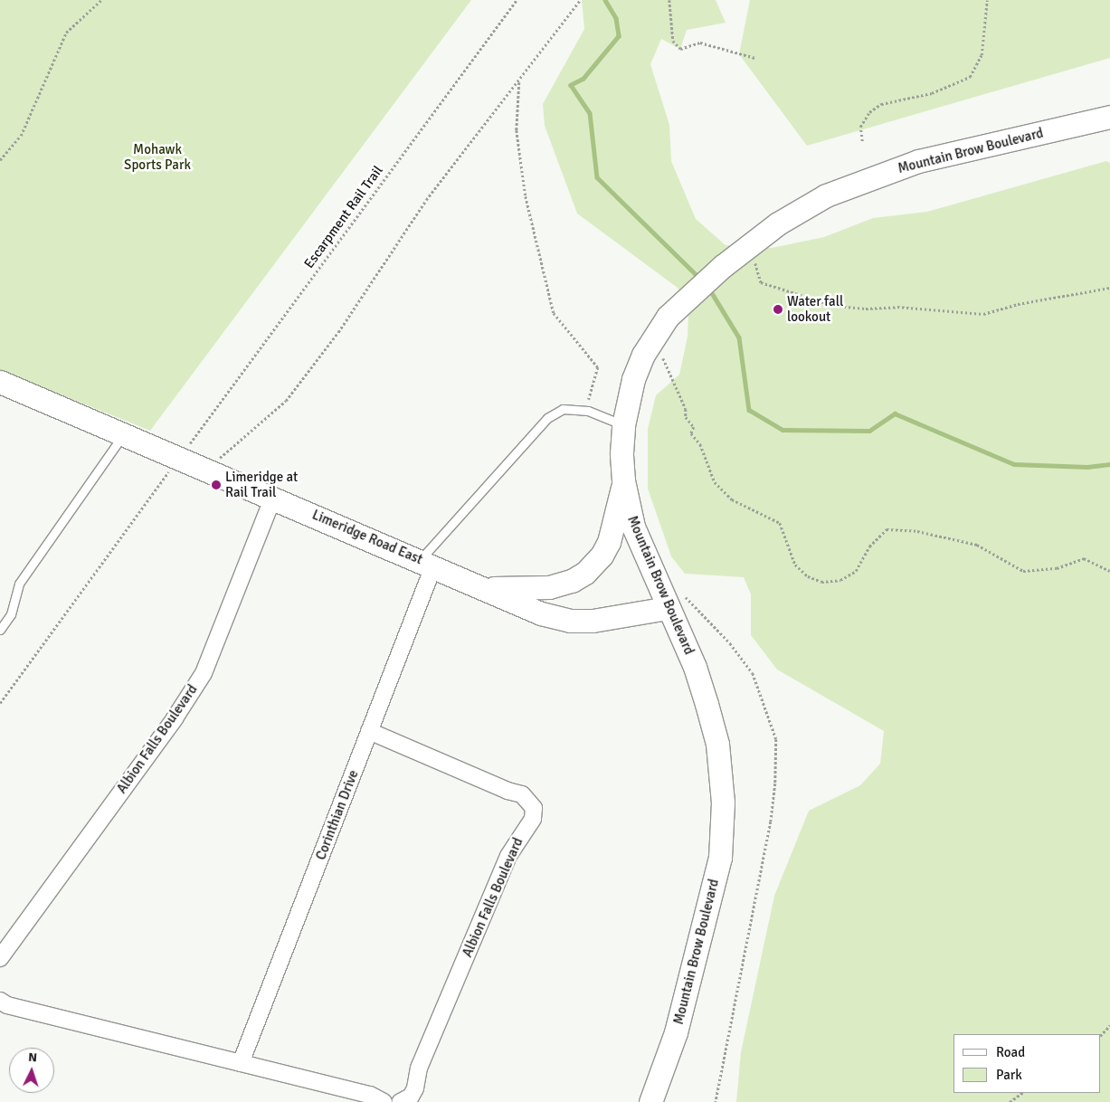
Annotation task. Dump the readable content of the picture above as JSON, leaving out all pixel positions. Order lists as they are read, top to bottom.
{
  "streets": {
    "main road": ["Mountain Brow Boulevard", "Limeridge Road East"],
    "street": ["Albion Falls Boulevard", "Corinthian Drive"],
    "path": ["Escarpment Rail Trail"]
  },
  "crossings": [
    ["Mountain Brow Boulevard", "Limeridge Road East"],
    ["Limeridge Road East", "Albion Falls Boulevard"],
    ["Limeridge Road East", "Corinthian Drive"],
    ["Albion Falls Boulevard", "Corinthian Drive"]
  ],
  "parks": ["Mohawk Sports Park"],
  "places": ["Water fall lookout", "Limeridge at Rail Trail"],
  "legend": ["Road", "Park"],
  "north": "top"
}
